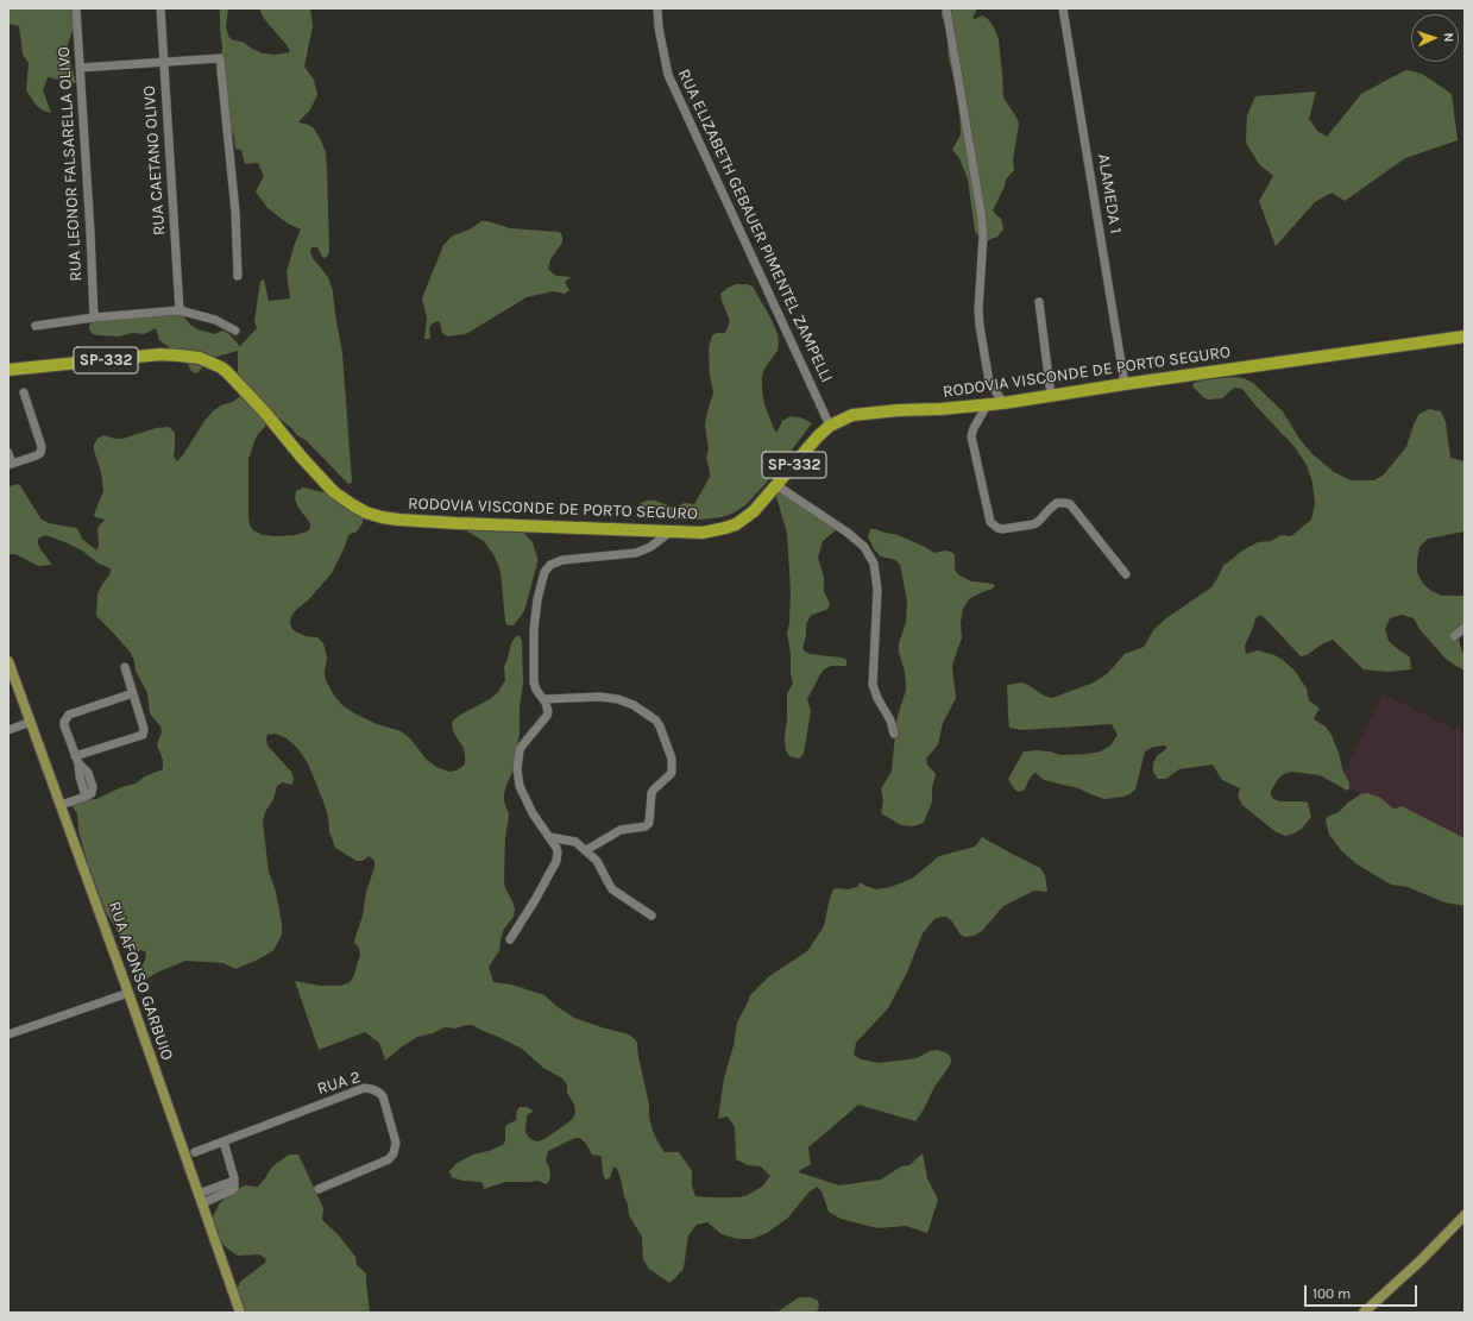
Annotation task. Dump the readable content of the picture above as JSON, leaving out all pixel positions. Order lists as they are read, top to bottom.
{
  "streets": {
    "main road": ["SP-332", "RODOVIA VISCONDE DE PORTO SEGURO"],
    "street": [
      "RUA CAETANO OLIVO",
      "RUA LEONOR FALSARELLA OLIVO",
      "ALAMEDA 1",
      "RUA ELIZABETH GEBAUER PIMENTEL ZAMPELLI",
      "RUA AFONSO GARBUIO",
      "RUA 2"
    ]
  },
  "crossings": [
    ["ALAMEDA 1", "RODOVIA VISCONDE DE PORTO SEGURO"],
    ["RUA ELIZABETH GEBAUER PIMENTEL ZAMPELLI", "RODOVIA VISCONDE DE PORTO SEGURO"]
  ],
  "scale_bar": "100 m",
  "north": "right"
}
